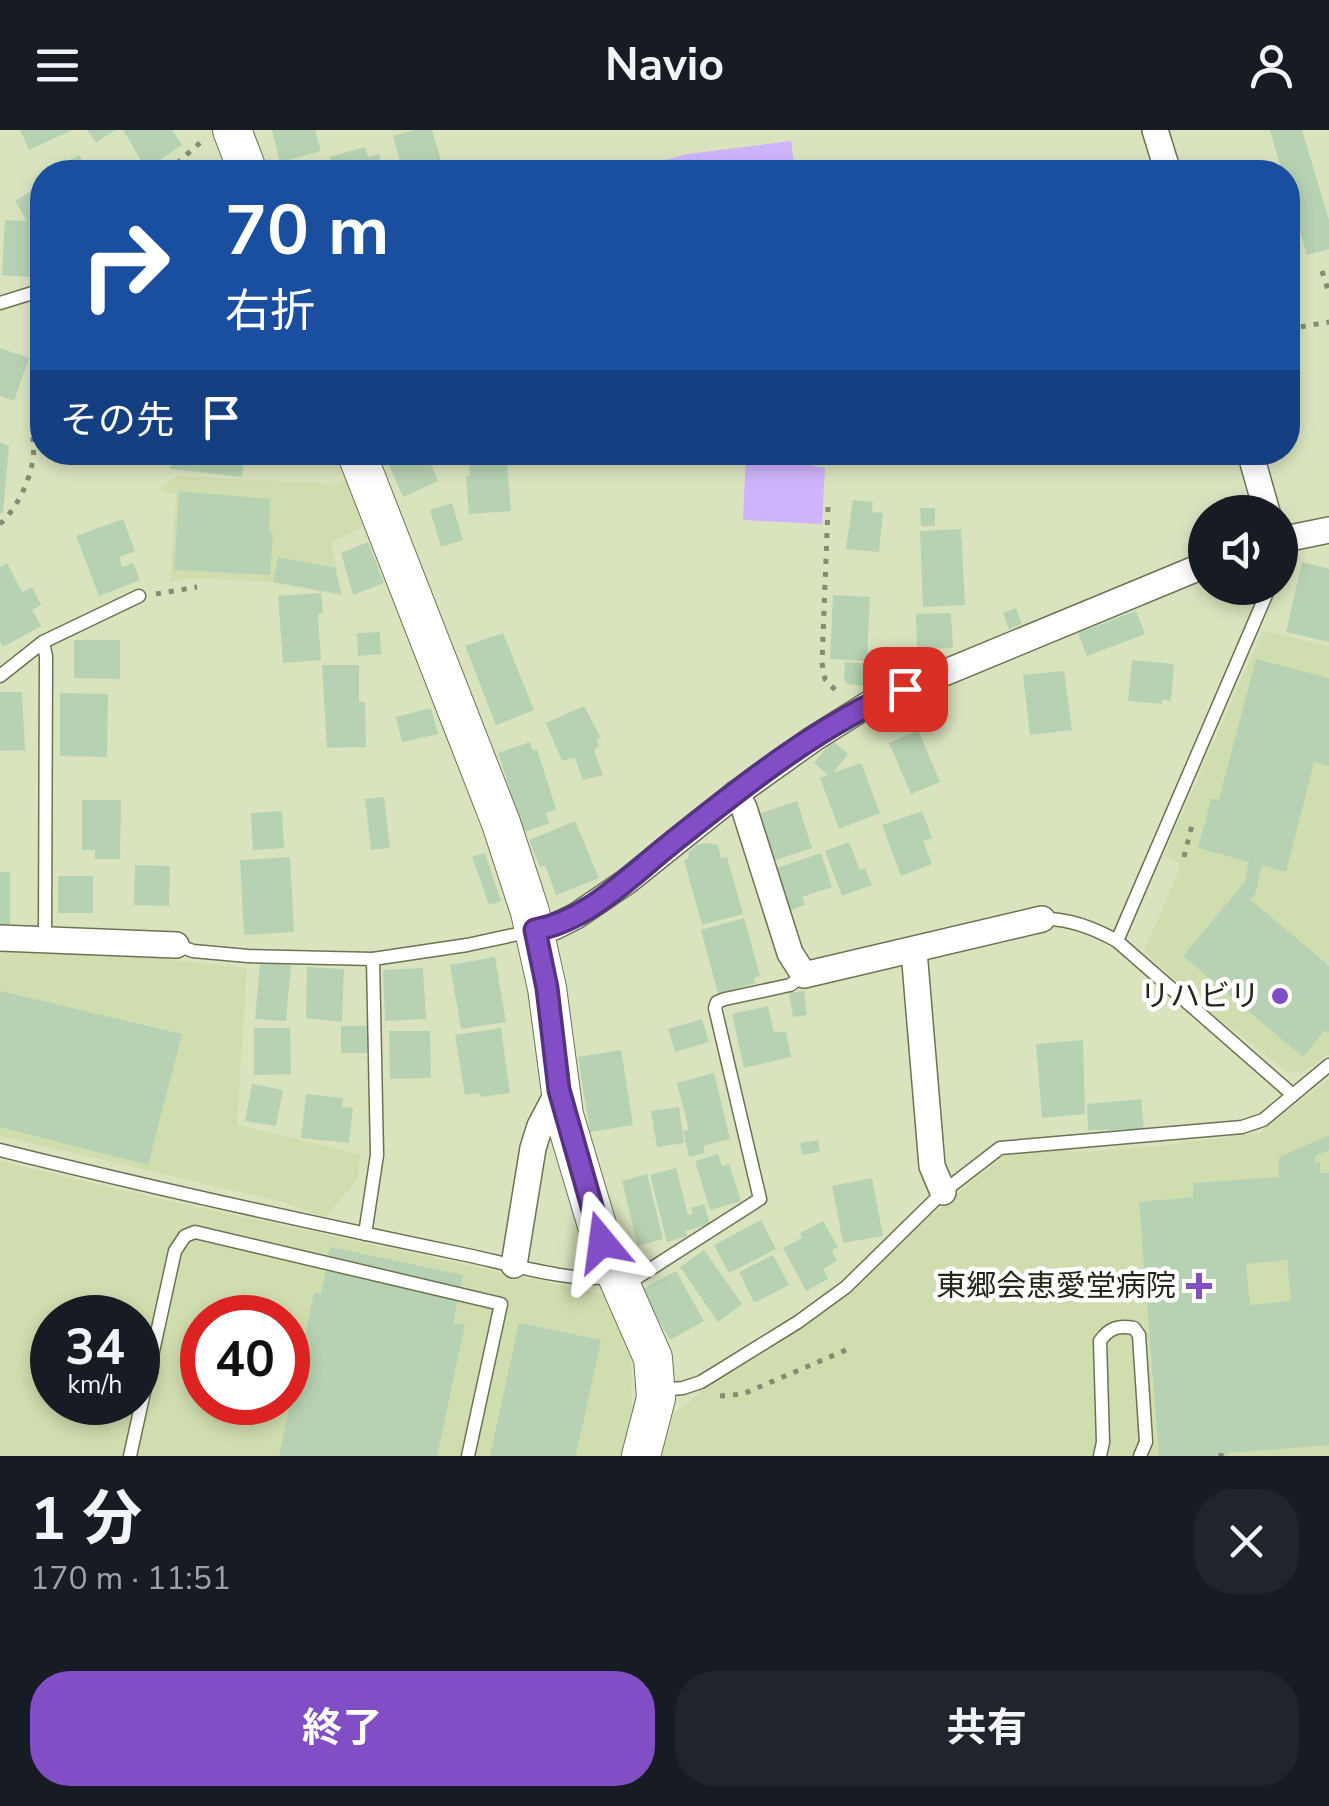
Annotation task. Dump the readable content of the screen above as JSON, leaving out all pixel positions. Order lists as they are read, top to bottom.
{
  "places": {
    "other": ["リハビリ"],
    "health": ["東郷会恵愛堂病院"]
  },
  "page": {
    "header": "Navio",
    "turn": ["70 m", "右折"],
    "then": "その先",
    "speed": "34 km/h",
    "limit": "40",
    "heading": ["1 分", "170 m · 11:51"],
    "buttons": ["終了", "共有"]
  }
}
